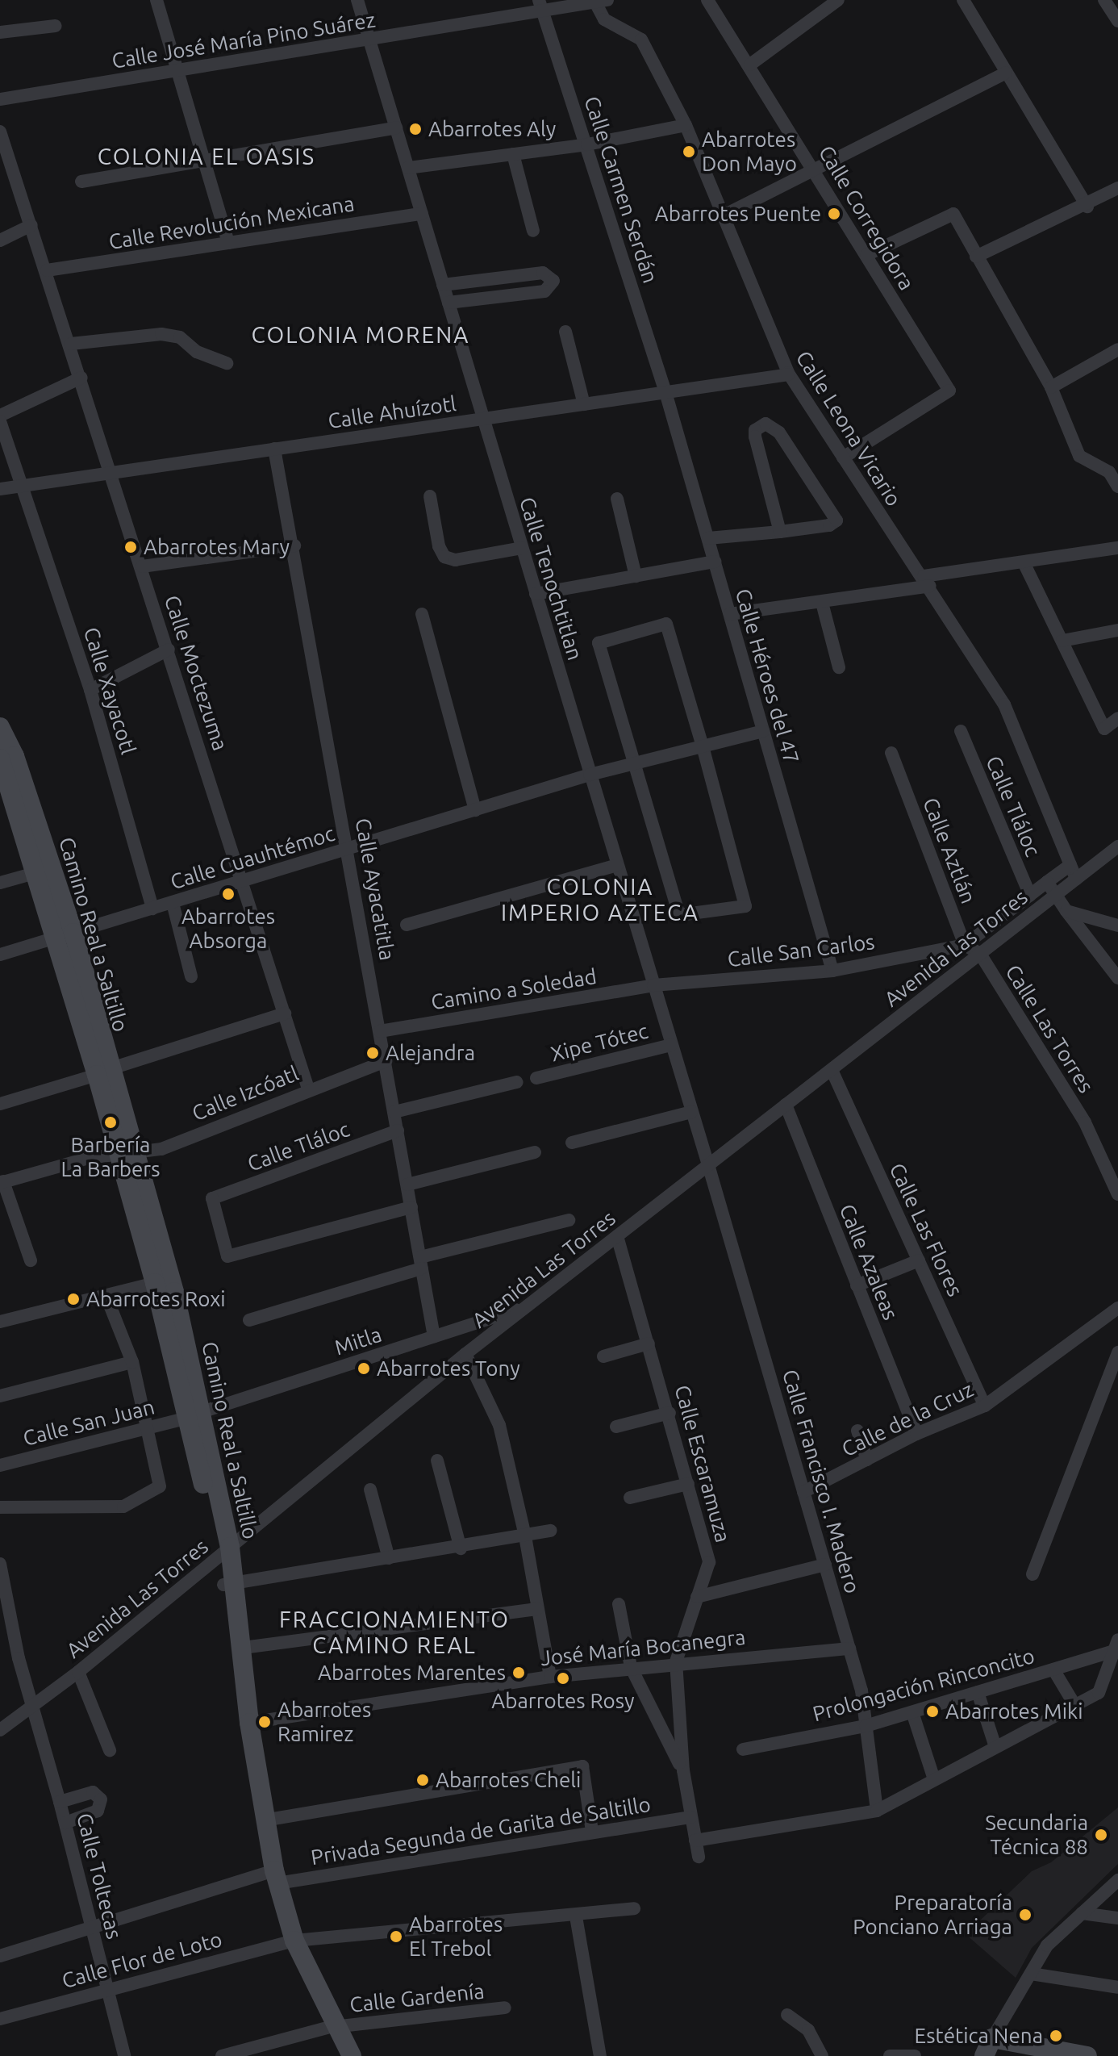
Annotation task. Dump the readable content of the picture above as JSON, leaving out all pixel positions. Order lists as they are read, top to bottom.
{
  "streets": {
    "street": [
      "Calle José María Pino Suárez",
      "Calle Carmen Serdán",
      "Calle Corregidora",
      "Calle Revolución Mexicana",
      "Calle Ahuízotl",
      "Calle Leona Vicario",
      "Calle Tenochtitlan",
      "Calle Moctezuma",
      "Calle Héroes del 47",
      "Calle Xayacotl",
      "Calle Tláloc",
      "Calle Aztlán",
      "Calle Cuauhtémoc",
      "Calle Ayacatitla",
      "Camino Real a Saltillo",
      "Avenida Las Torres",
      "Calle San Carlos",
      "Camino a Soledad",
      "Calle Las Torres",
      "Xipe Tótec",
      "Calle Izcóatl",
      "Calle Las Flores",
      "Calle Azaleas",
      "Mitla",
      "Calle de la Cruz",
      "Calle San Juan",
      "Calle Escaramuza",
      "Calle Francisco I. Madero",
      "José María Bocanegra",
      "Prolongación Rinconcito",
      "Privada Segunda de Garita de Saltillo",
      "Calle Toltecas",
      "Calle Flor de Loto",
      "Calle Gardenía"
    ]
  },
  "crossings": [
    ["Calle José María Pino Suárez", "Calle Carmen Serdán"],
    ["Calle José María Pino Suárez", "Calle Leona Vicario"],
    ["Calle José María Pino Suárez", "Calle Tenochtitlan"],
    ["Calle Carmen Serdán", "Calle Ahuízotl"],
    ["Calle Carmen Serdán", "Calle Héroes del 47"],
    ["Calle Corregidora", "Calle Leona Vicario"],
    ["Calle Revolución Mexicana", "Calle Tenochtitlan"],
    ["Calle Revolución Mexicana", "Calle Moctezuma"],
    ["Calle Ahuízotl", "Calle Leona Vicario"],
    ["Calle Ahuízotl", "Calle Tenochtitlan"],
    ["Calle Ahuízotl", "Calle Moctezuma"],
    ["Calle Ahuízotl", "Calle Héroes del 47"],
    ["Calle Ahuízotl", "Calle Xayacotl"],
    ["Calle Ahuízotl", "Calle Ayacatitla"],
    ["Calle Leona Vicario", "Avenida Las Torres"],
    ["Calle Leona Vicario", "Calle San Carlos"],
    ["Calle Tenochtitlan", "Calle Cuauhtémoc"],
    ["Calle Tenochtitlan", "Avenida Las Torres"],
    ["Calle Tenochtitlan", "Calle San Carlos"],
    ["Calle Tenochtitlan", "Camino a Soledad"],
    ["Calle Tenochtitlan", "Xipe Tótec"],
    ["Calle Tenochtitlan", "Calle Francisco I. Madero"],
    ["Calle Moctezuma", "Calle Cuauhtémoc"],
    ["Calle Moctezuma", "Calle Izcóatl"],
    ["Calle Héroes del 47", "Calle Cuauhtémoc"],
    ["Calle Héroes del 47", "Calle San Carlos"],
    ["Calle Xayacotl", "Calle Cuauhtémoc"],
    ["Calle Tláloc", "Calle Ayacatitla"],
    ["Calle Tláloc", "Calle San Carlos"],
    ["Calle Aztlán", "Calle San Carlos"],
    ["Calle Cuauhtémoc", "Calle Ayacatitla"],
    ["Calle Cuauhtémoc", "Camino Real a Saltillo"],
    ["Calle Ayacatitla", "Camino a Soledad"],
    ["Calle Ayacatitla", "Calle Izcóatl"],
    ["Calle Ayacatitla", "Mitla"],
    ["Camino Real a Saltillo", "Avenida Las Torres"],
    ["Camino Real a Saltillo", "Calle Izcóatl"],
    ["Camino Real a Saltillo", "Mitla"],
    ["Camino Real a Saltillo", "Calle San Juan"],
    ["Camino Real a Saltillo", "José María Bocanegra"],
    ["Camino Real a Saltillo", "Privada Segunda de Garita de Saltillo"],
    ["Camino Real a Saltillo", "Calle Flor de Loto"],
    ["Camino Real a Saltillo", "Calle Gardenía"],
    ["Avenida Las Torres", "Calle Las Torres"],
    ["Avenida Las Torres", "Calle Las Flores"],
    ["Avenida Las Torres", "Calle Azaleas"],
    ["Avenida Las Torres", "Mitla"],
    ["Avenida Las Torres", "Calle Escaramuza"],
    ["Avenida Las Torres", "Calle Francisco I. Madero"],
    ["Avenida Las Torres", "Calle Toltecas"],
    ["Calle San Carlos", "Camino a Soledad"],
    ["Calle Las Flores", "Calle de la Cruz"],
    ["Calle Azaleas", "Calle de la Cruz"],
    ["Mitla", "Calle San Juan"],
    ["Calle de la Cruz", "Calle Francisco I. Madero"],
    ["Calle Escaramuza", "José María Bocanegra"],
    ["Calle Escaramuza", "Privada Segunda de Garita de Saltillo"],
    ["Calle Francisco I. Madero", "José María Bocanegra"],
    ["Calle Francisco I. Madero", "Prolongación Rinconcito"],
    ["Privada Segunda de Garita de Saltillo", "Calle Toltecas"],
    ["Calle Toltecas", "Calle Flor de Loto"]
  ],
  "districts": [
    "COLONIA EL OASIS",
    "COLONIA MORENA",
    "COLONIA IMPERIO AZTECA",
    "FRACCIONAMIENTO CAMINO REAL"
  ],
  "places": [
    "Abarrotes Aly",
    "Abarrotes Don Mayo",
    "Abarrotes Puente",
    "Abarrotes Mary",
    "Abarrotes Absorga",
    "Alejandra",
    "Barbería La Barbers",
    "Abarrotes Roxi",
    "Abarrotes Tony",
    "Abarrotes Marentes",
    "Abarrotes Rosy",
    "Abarrotes Miki",
    "Abarrotes Ramirez",
    "Abarrotes Cheli",
    "Secundaria Técnica 88",
    "Preparatoría Ponciano Arriaga",
    "Abarrotes El Trebol",
    "Estética Nena"
  ]
}
